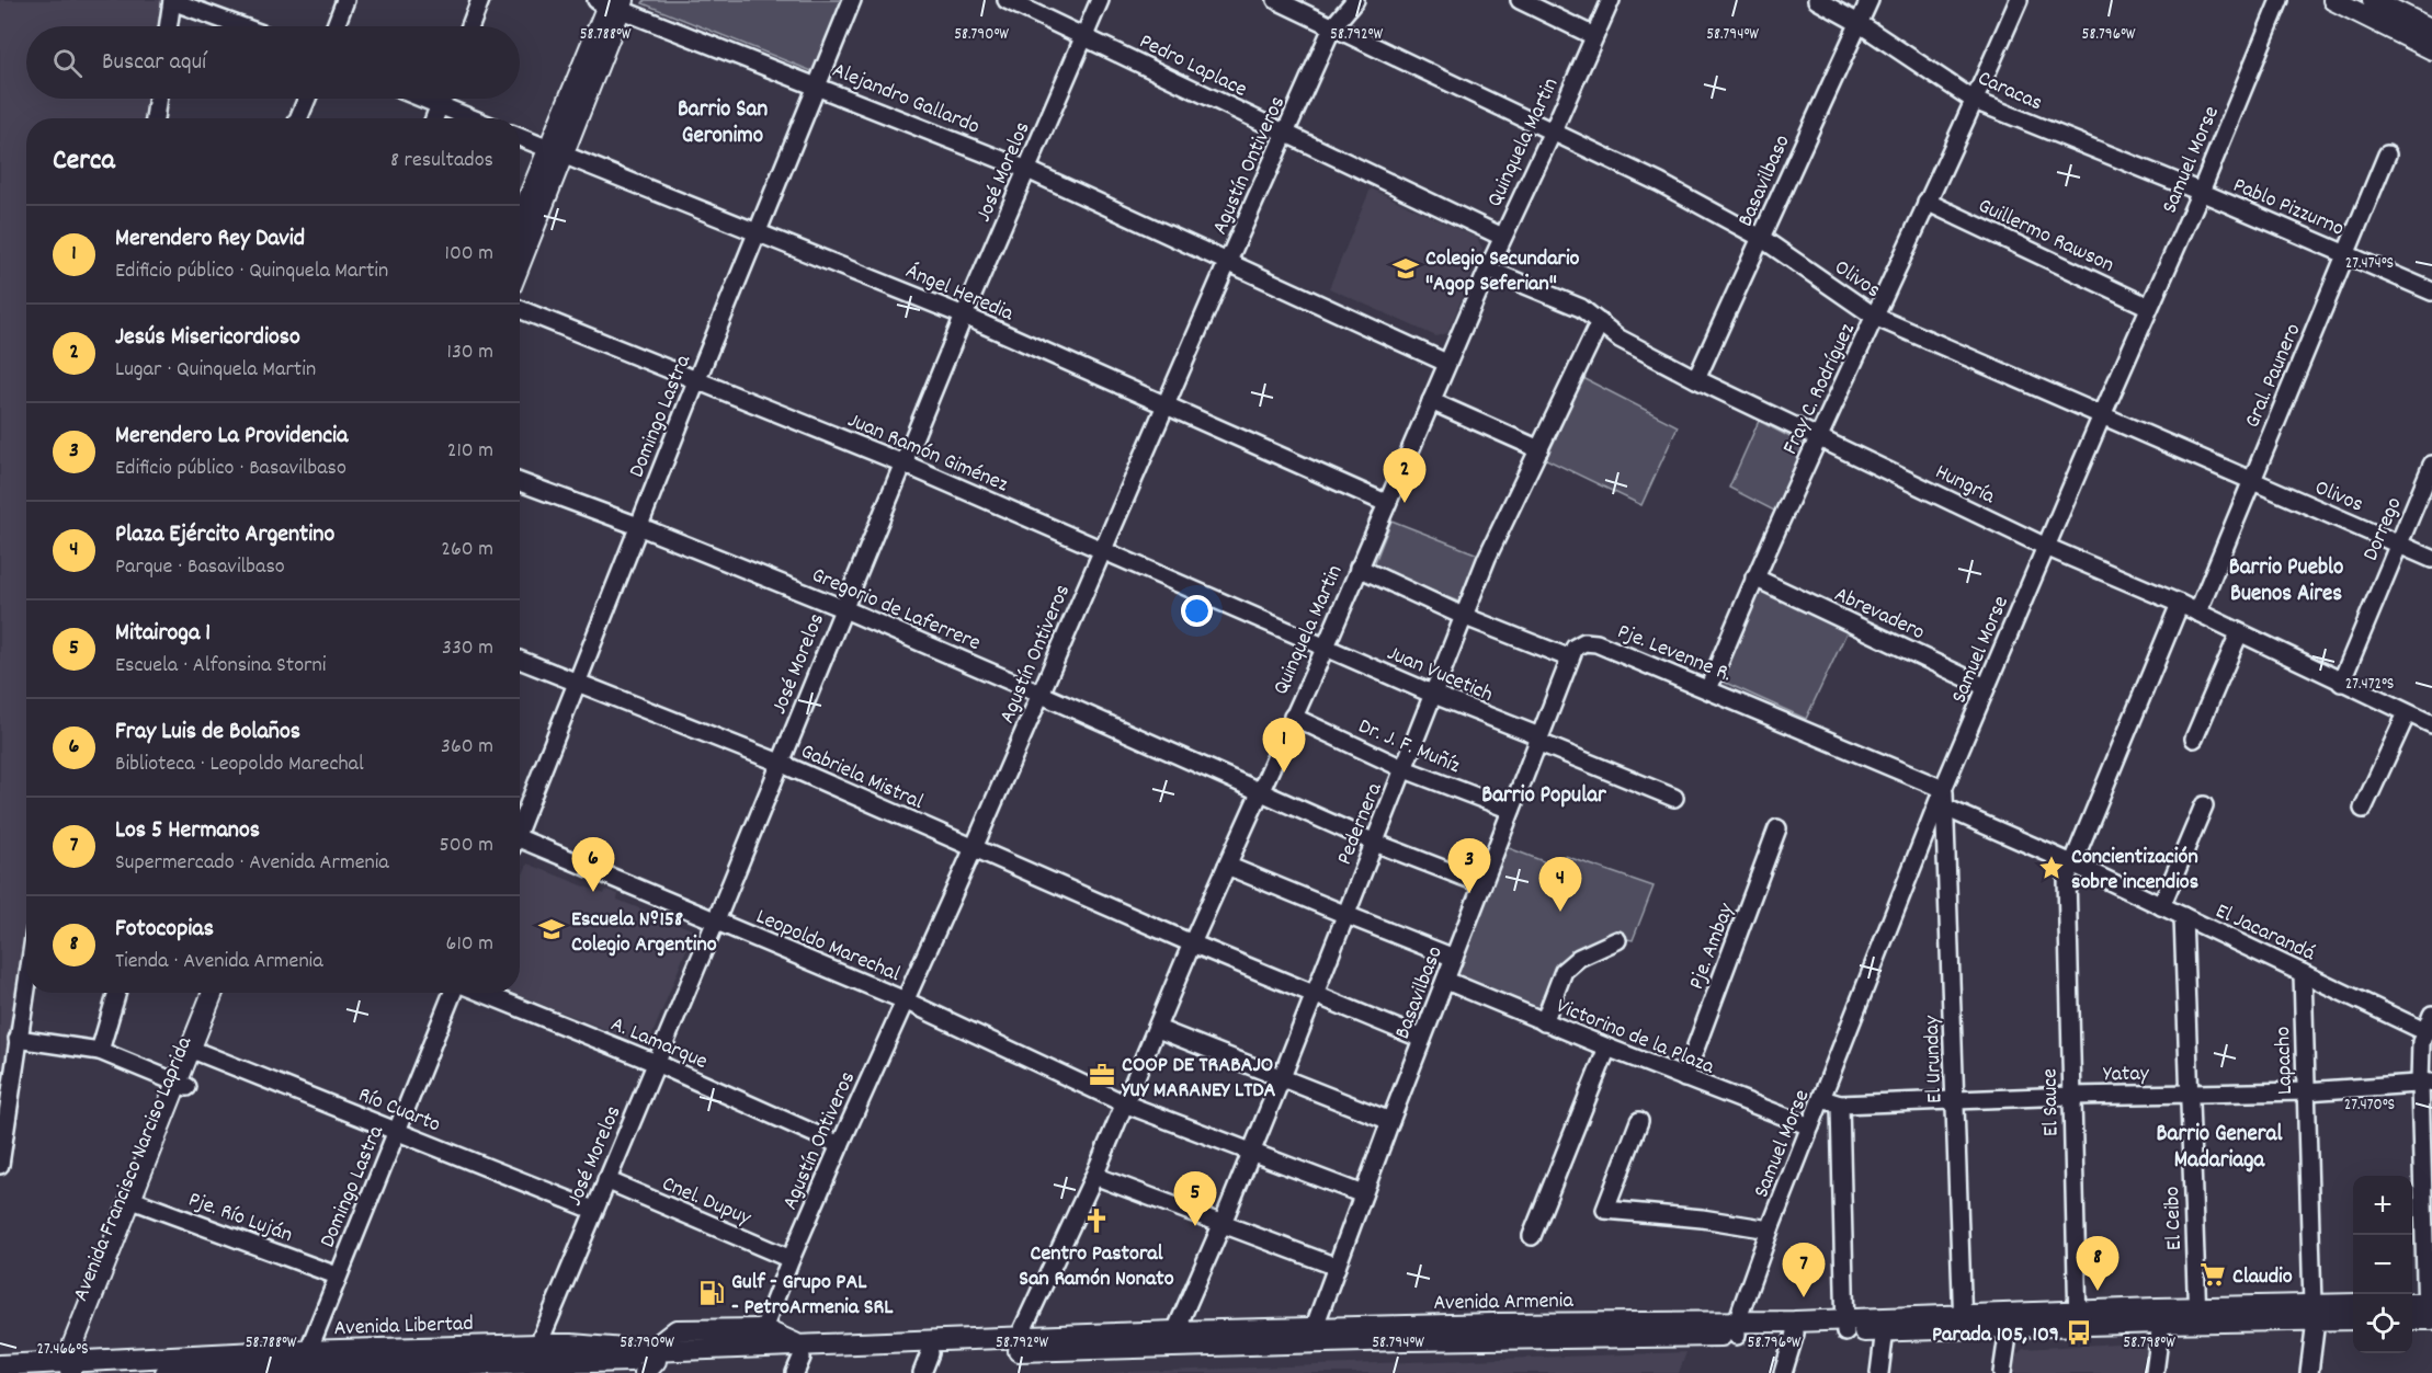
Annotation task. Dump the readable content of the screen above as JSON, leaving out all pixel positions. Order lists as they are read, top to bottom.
{
  "streets": {
    "main road": ["Avenida Francisco Narciso Laprida", "Avenida Armenia", "Avenida Libertad"],
    "street": [
      "Pedro Laplace",
      "Caracas",
      "Alejandro Gallardo",
      "Quinquela Martin",
      "Samuel Morse",
      "Agustín Ontiveros",
      "José Morelos",
      "Basavilbaso",
      "Pablo Pizzurno",
      "Guillermo Rawson",
      "Olivos",
      "Ángel Heredia",
      "Gral. Paunero",
      "Fray C. Rodríguez",
      "Domingo Lastra",
      "Juan Ramón Giménez",
      "Hungría",
      "Dorrego",
      "Gregorio de Laferrere",
      "Abrevadero",
      "Pje. Levenne R.",
      "Juan Vucetich",
      "Dr. J. F. Muñíz",
      "Gabriela Mistral",
      "Pedernera",
      "El Jacarandá",
      "Leopoldo Marechal",
      "Pje. Ambay",
      "Victorino de la Plaza",
      "A. Lamarque",
      "El Urunday",
      "Lapacho",
      "Yatay",
      "El Sauce",
      "Río Cuarto",
      "Cnel. Dupuy",
      "Pje. Río Luján",
      "El Ceibo"
    ]
  },
  "crossings": [
    ["Pedro Laplace", "Quinquela Martin"],
    ["Pedro Laplace", "Agustín Ontiveros"],
    ["Pedro Laplace", "José Morelos"],
    ["Caracas", "Samuel Morse"],
    ["Caracas", "Basavilbaso"],
    ["Caracas", "Pablo Pizzurno"],
    ["Caracas", "Fray C. Rodríguez"],
    ["Alejandro Gallardo", "Quinquela Martin"],
    ["Alejandro Gallardo", "Agustín Ontiveros"],
    ["Alejandro Gallardo", "José Morelos"],
    ["Alejandro Gallardo", "Domingo Lastra"],
    ["Quinquela Martin", "Olivos"],
    ["Quinquela Martin", "Ángel Heredia"],
    ["Quinquela Martin", "Juan Ramón Giménez"],
    ["Quinquela Martin", "Hungría"],
    ["Quinquela Martin", "Gregorio de Laferrere"],
    ["Quinquela Martin", "Juan Vucetich"],
    ["Quinquela Martin", "Dr. J. F. Muñíz"],
    ["Quinquela Martin", "Gabriela Mistral"],
    ["Quinquela Martin", "Leopoldo Marechal"],
    ["Quinquela Martin", "Avenida Armenia"],
    ["Samuel Morse", "Pablo Pizzurno"],
    ["Samuel Morse", "Guillermo Rawson"],
    ["Samuel Morse", "Olivos"],
    ["Samuel Morse", "Hungría"],
    ["Samuel Morse", "Abrevadero"],
    ["Samuel Morse", "Pje. Levenne R."],
    ["Samuel Morse", "Victorino de la Plaza"],
    ["Samuel Morse", "El Urunday"],
    ["Samuel Morse", "Yatay"],
    ["Samuel Morse", "Avenida Armenia"],
    ["Agustín Ontiveros", "Olivos"],
    ["Agustín Ontiveros", "Ángel Heredia"],
    ["Agustín Ontiveros", "Juan Ramón Giménez"],
    ["Agustín Ontiveros", "Gregorio de Laferrere"],
    ["Agustín Ontiveros", "Gabriela Mistral"],
    ["Agustín Ontiveros", "Leopoldo Marechal"],
    ["Agustín Ontiveros", "A. Lamarque"],
    ["Agustín Ontiveros", "Cnel. Dupuy"],
    ["José Morelos", "Ángel Heredia"],
    ["José Morelos", "Juan Ramón Giménez"],
    ["José Morelos", "Gregorio de Laferrere"],
    ["José Morelos", "Gabriela Mistral"],
    ["José Morelos", "Leopoldo Marechal"],
    ["José Morelos", "A. Lamarque"],
    ["José Morelos", "Río Cuarto"],
    ["José Morelos", "Cnel. Dupuy"],
    ["José Morelos", "Avenida Libertad"],
    ["Basavilbaso", "Olivos"],
    ["Basavilbaso", "Hungría"],
    ["Basavilbaso", "Gregorio de Laferrere"],
    ["Basavilbaso", "Pje. Levenne R."],
    ["Basavilbaso", "Juan Vucetich"],
    ["Basavilbaso", "Dr. J. F. Muñíz"],
    ["Basavilbaso", "Leopoldo Marechal"],
    ["Basavilbaso", "Victorino de la Plaza"],
    ["Basavilbaso", "Avenida Armenia"],
    ["Pablo Pizzurno", "Gral. Paunero"],
    ["Guillermo Rawson", "Fray C. Rodríguez"],
    ["Olivos", "Gral. Paunero"],
    ["Olivos", "Fray C. Rodríguez"],
    ["Olivos", "Dorrego"],
    ["Ángel Heredia", "Domingo Lastra"],
    ["Gral. Paunero", "Hungría"],
    ["Fray C. Rodríguez", "Hungría"],
    ["Fray C. Rodríguez", "Abrevadero"],
    ["Fray C. Rodríguez", "Pje. Levenne R."],
    ["Domingo Lastra", "Juan Ramón Giménez"],
    ["Domingo Lastra", "Gregorio de Laferrere"],
    ["Domingo Lastra", "Gabriela Mistral"],
    ["Domingo Lastra", "Río Cuarto"],
    ["Domingo Lastra", "Pje. Río Luján"],
    ["Domingo Lastra", "Avenida Libertad"],
    ["Juan Ramón Giménez", "Juan Vucetich"],
    ["Hungría", "Dorrego"],
    ["Hungría", "Pedernera"],
    ["Gregorio de Laferrere", "Pedernera"],
    ["Pje. Levenne R.", "El Urunday"],
    ["Juan Vucetich", "Pedernera"],
    ["Dr. J. F. Muñíz", "Pedernera"],
    ["Pedernera", "Leopoldo Marechal"],
    ["Pedernera", "Avenida Armenia"],
    ["El Jacarandá", "El Urunday"],
    ["El Jacarandá", "Lapacho"],
    ["El Jacarandá", "El Sauce"],
    ["El Jacarandá", "El Ceibo"],
    ["Pje. Ambay", "Victorino de la Plaza"],
    ["El Urunday", "Yatay"],
    ["El Urunday", "Avenida Armenia"],
    ["Lapacho", "Yatay"],
    ["Lapacho", "Avenida Armenia"],
    ["Yatay", "El Sauce"],
    ["Yatay", "El Ceibo"],
    ["El Sauce", "Avenida Armenia"],
    ["Río Cuarto", "Avenida Francisco Narciso Laprida"],
    ["Avenida Francisco Narciso Laprida", "Pje. Río Luján"],
    ["Avenida Francisco Narciso Laprida", "Avenida Libertad"],
    ["El Ceibo", "Avenida Armenia"],
    ["Avenida Armenia", "Avenida Libertad"]
  ],
  "districts": [
    "Barrio San Geronimo",
    "Barrio Pueblo Buenos Aires",
    "Barrio Popular",
    "Barrio General Madariaga"
  ],
  "places": {
    "school or university": ["Colegio Secundario \"Agop Seferian\"", "Escuela Nº158 Colegio Argentino"],
    "place": ["Concientización sobre incendios"],
    "office": ["COOP DE TRABAJO YUY MARANEY LTDA"],
    "church": ["Centro Pastoral San Ramón Nonato"],
    "supermarket": ["Claudio"],
    "fuel station": ["Gulf - Grupo PAL - PetroArmenia SRL"],
    "bus stop": ["Parada 105, 109"]
  },
  "page": {
    "search": "Buscar aquí",
    "heading": ["Cerca", "8 resultados"],
    "list": [
      {
        "mark": "1",
        "name": "Merendero Rey David",
        "note": "Edificio público · Quinquela Martin",
        "value": "100 m"
      },
      {
        "mark": "2",
        "name": "Jesús Misericordioso",
        "note": "Lugar · Quinquela Martin",
        "value": "130 m"
      },
      {
        "mark": "3",
        "name": "Merendero La Providencia",
        "note": "Edificio público · Basavilbaso",
        "value": "210 m"
      },
      {
        "mark": "4",
        "name": "Plaza Ejército Argentino",
        "note": "Parque · Basavilbaso",
        "value": "260 m"
      },
      {
        "mark": "5",
        "name": "Mitairoga 1",
        "note": "Escuela · Alfonsina Storni",
        "value": "330 m"
      },
      {
        "mark": "6",
        "name": "Fray Luis de Bolaños",
        "note": "Biblioteca · Leopoldo Marechal",
        "value": "360 m"
      },
      {
        "mark": "7",
        "name": "Los 5 Hermanos",
        "note": "Supermercado · Avenida Armenia",
        "value": "500 m"
      },
      {
        "mark": "8",
        "name": "Fotocopias",
        "note": "Tienda · Avenida Armenia",
        "value": "610 m"
      }
    ],
    "pins": [
      "2",
      "1",
      "6",
      "3",
      "4",
      "5",
      "8",
      "7"
    ],
    "map_buttons": ["+", "−"]
  },
  "coordinates": [
    "58.788°W",
    "58.790°W",
    "58.792°W",
    "58.794°W",
    "58.796°W",
    "27.474°S",
    "27.472°S",
    "27.470°S",
    "58.798°W",
    "27.466°S"
  ]
}
